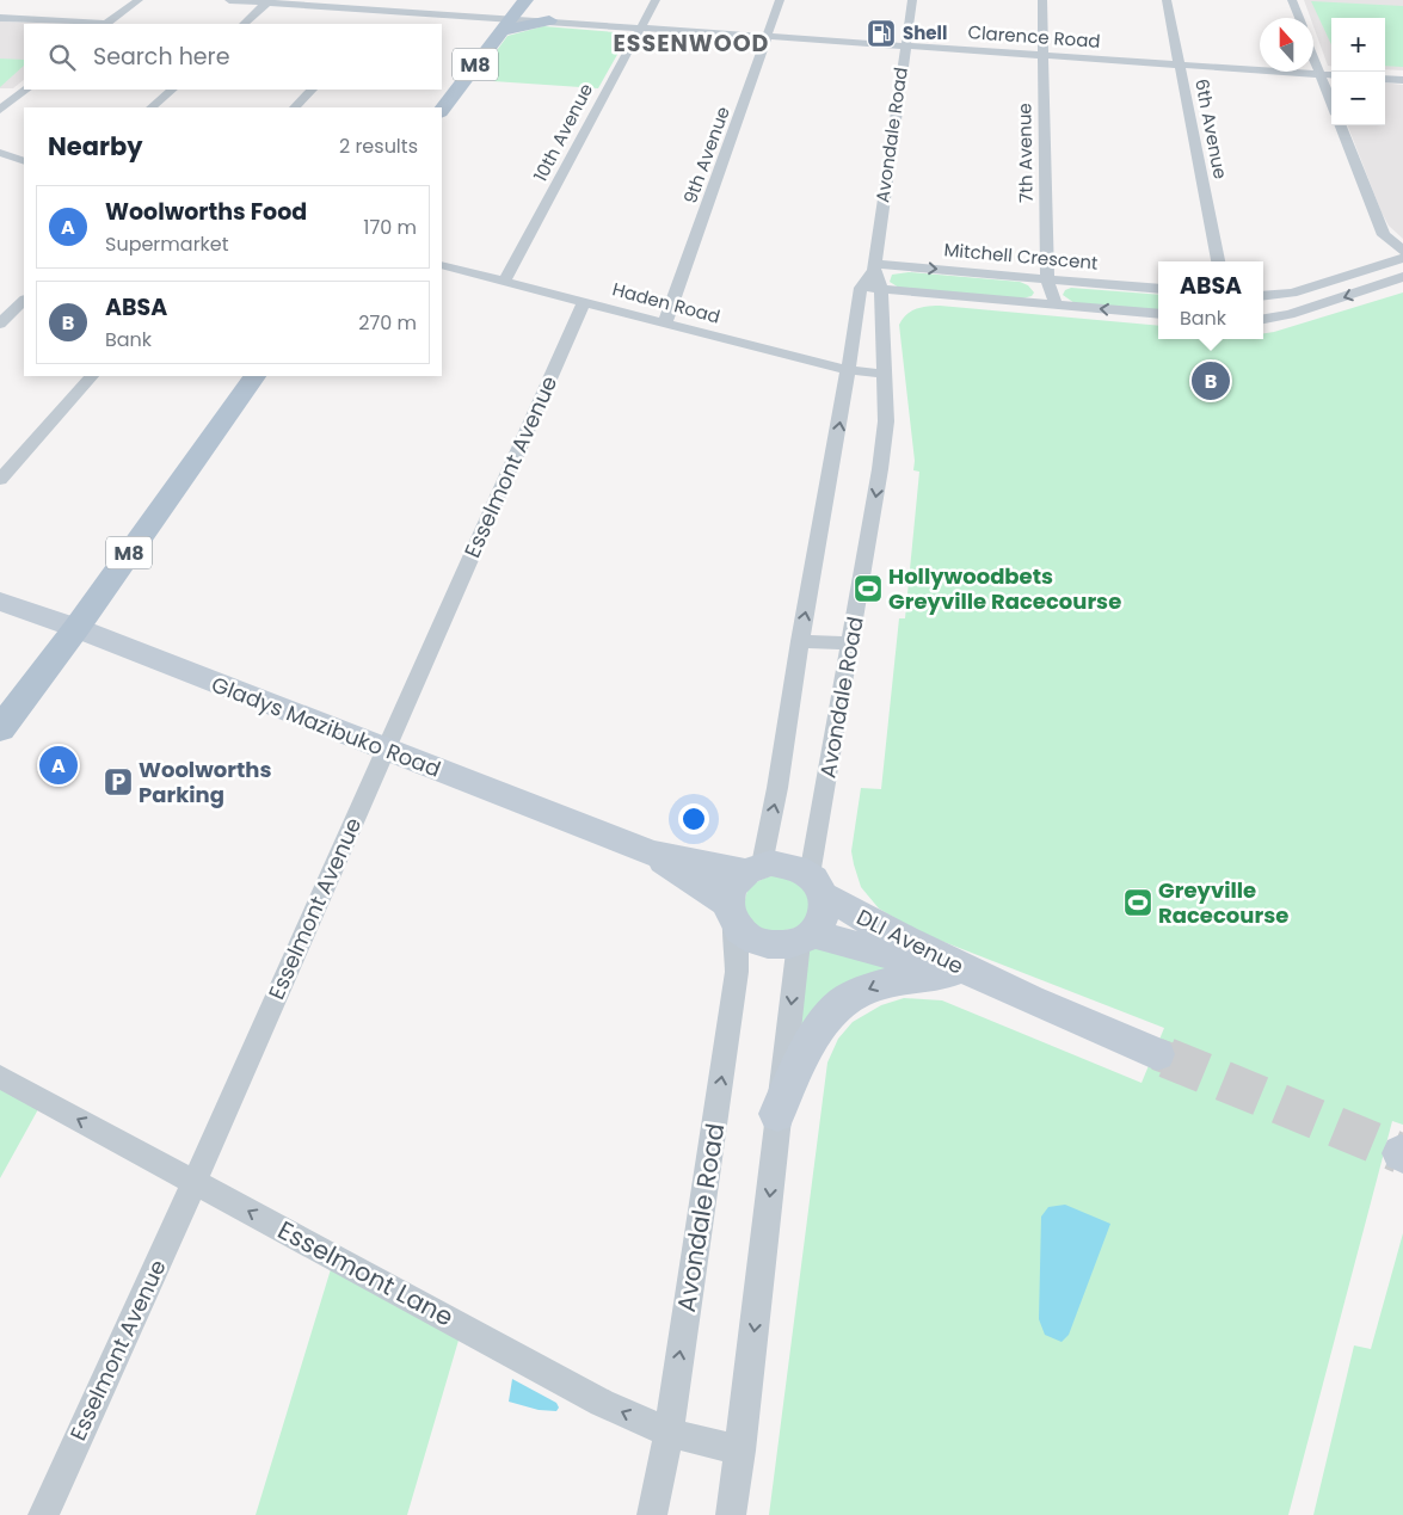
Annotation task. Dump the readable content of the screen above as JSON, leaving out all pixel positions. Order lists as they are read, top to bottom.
{
  "streets": {
    "main road": ["M8"],
    "street": [
      "Clarence Road",
      "6th Avenue",
      "10th Avenue",
      "Avondale Road",
      "7th Avenue",
      "9th Avenue",
      "Mitchell Crescent",
      "Haden Road",
      "Esselmont Avenue",
      "Gladys Mazibuko Road",
      "DLI Avenue",
      "Esselmont Lane"
    ]
  },
  "crossings": [
    ["Clarence Road", "6th Avenue"],
    ["Clarence Road", "10th Avenue"],
    ["Clarence Road", "Avondale Road"],
    ["Clarence Road", "7th Avenue"],
    ["Clarence Road", "9th Avenue"],
    ["M8", "Gladys Mazibuko Road"],
    ["10th Avenue", "Haden Road"],
    ["Avondale Road", "Mitchell Crescent"],
    ["Avondale Road", "Haden Road"],
    ["Avondale Road", "Gladys Mazibuko Road"],
    ["Avondale Road", "DLI Avenue"],
    ["Avondale Road", "Esselmont Lane"],
    ["7th Avenue", "Mitchell Crescent"],
    ["9th Avenue", "Haden Road"],
    ["Haden Road", "Esselmont Avenue"],
    ["Esselmont Avenue", "Gladys Mazibuko Road"],
    ["Esselmont Avenue", "Esselmont Lane"],
    ["Gladys Mazibuko Road", "DLI Avenue"]
  ],
  "one_way": ["Esselmont Lane"],
  "districts": ["ESSENWOOD"],
  "places": {
    "fuel station": ["Shell"],
    "sports": ["Hollywoodbets Greyville Racecourse", "Greyville Racecourse"],
    "parking": ["Woolworths Parking"]
  },
  "north": "top",
  "page": {
    "map_buttons": ["+", "−"],
    "search": "Search here",
    "heading": ["Nearby", "2 results"],
    "list": [
      {
        "mark": "A",
        "name": "Woolworths Food",
        "note": "Supermarket",
        "value": "170 m"
      },
      {
        "mark": "B",
        "name": "ABSA",
        "note": "Bank",
        "value": "270 m"
      }
    ],
    "popup": ["ABSA", "Bank"],
    "pins": ["B", "A"]
  }
}
